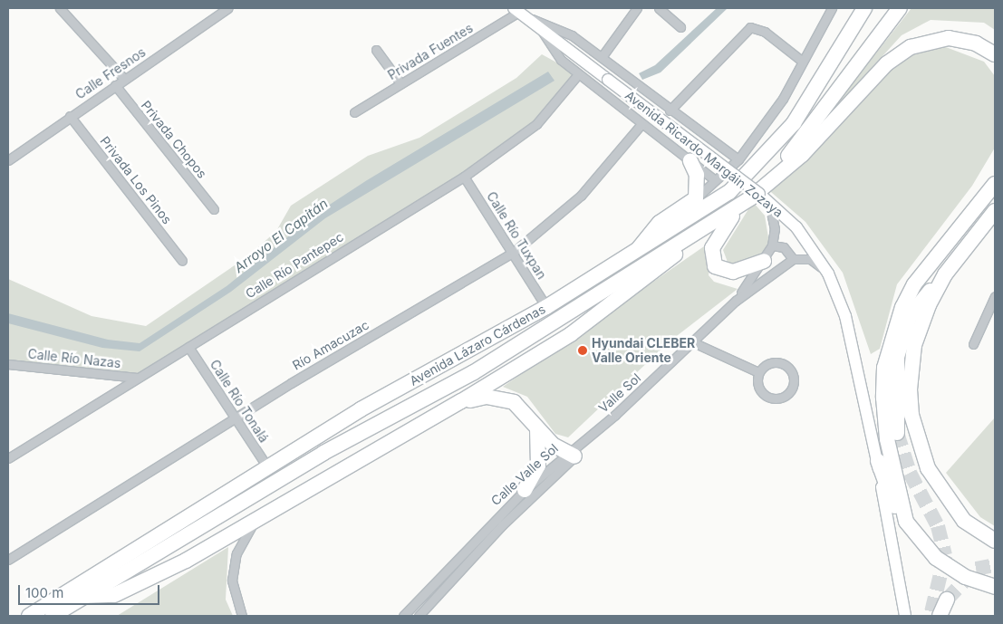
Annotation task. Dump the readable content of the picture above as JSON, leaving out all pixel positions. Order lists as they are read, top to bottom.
{
  "streets": {
    "highway": ["Avenida Lázaro Cárdenas"],
    "street": [
      "Privada Fuentes",
      "Calle Fresnos",
      "Privada Chopos",
      "Avenida Ricardo Margáin Zozaya",
      "Privada Los Pinos",
      "Calle Río Tuxpan",
      "Calle Río Pantepec",
      "Río Amacuzac",
      "Calle Río Nazas",
      "Valle Sol",
      "Calle Río Tonalá",
      "Calle Valle Sol"
    ]
  },
  "crossings": [
    ["Privada Fuentes", "Avenida Ricardo Margáin Zozaya"],
    ["Calle Fresnos", "Privada Chopos"],
    ["Calle Fresnos", "Privada Los Pinos"],
    ["Avenida Ricardo Margáin Zozaya", "Calle Río Pantepec"],
    ["Avenida Ricardo Margáin Zozaya", "Río Amacuzac"],
    ["Avenida Ricardo Margáin Zozaya", "Avenida Lázaro Cárdenas"],
    ["Avenida Ricardo Margáin Zozaya", "Valle Sol"],
    ["Calle Río Tuxpan", "Calle Río Pantepec"],
    ["Calle Río Tuxpan", "Río Amacuzac"],
    ["Calle Río Tuxpan", "Avenida Lázaro Cárdenas"],
    ["Calle Río Pantepec", "Calle Río Nazas"],
    ["Calle Río Pantepec", "Calle Río Tonalá"],
    ["Río Amacuzac", "Calle Río Tonalá"],
    ["Avenida Lázaro Cárdenas", "Valle Sol"],
    ["Avenida Lázaro Cárdenas", "Calle Río Tonalá"],
    ["Valle Sol", "Calle Valle Sol"]
  ],
  "water": ["Arroyo El Capitán"],
  "places": ["Hyundai CLEBER Valle Oriente"],
  "scale_bar": "100 m"
}
